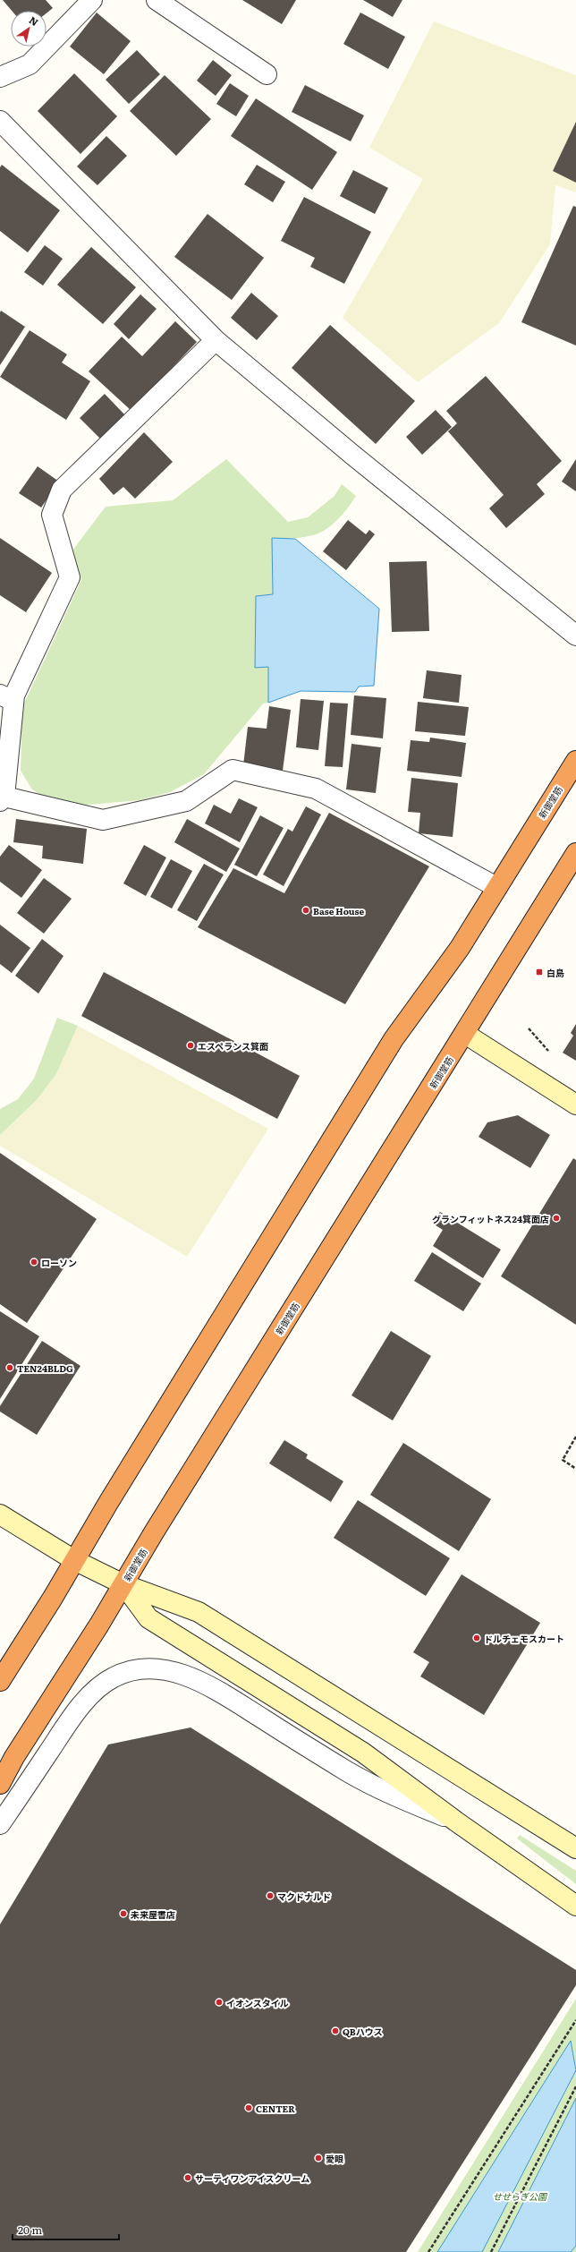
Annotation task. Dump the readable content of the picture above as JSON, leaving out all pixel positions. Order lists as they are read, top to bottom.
{
  "streets": {
    "highway": ["新御堂筋"]
  },
  "parks": ["せせらぎ公園"],
  "places": {
    "other": [
      "Base House",
      "エスペランス箕面",
      "グランフィットネス24箕面店",
      "ローソン",
      "TEN24BLDG",
      "ドルチェモスカート",
      "マクドナルド",
      "未来屋書店",
      "イオンスタイル",
      "QBハウス",
      "CENTER",
      "愛眼",
      "サーティワンアイスクリーム"
    ],
    "transit": ["白島"]
  },
  "scale_bar": "20 m",
  "north": "top right"
}
